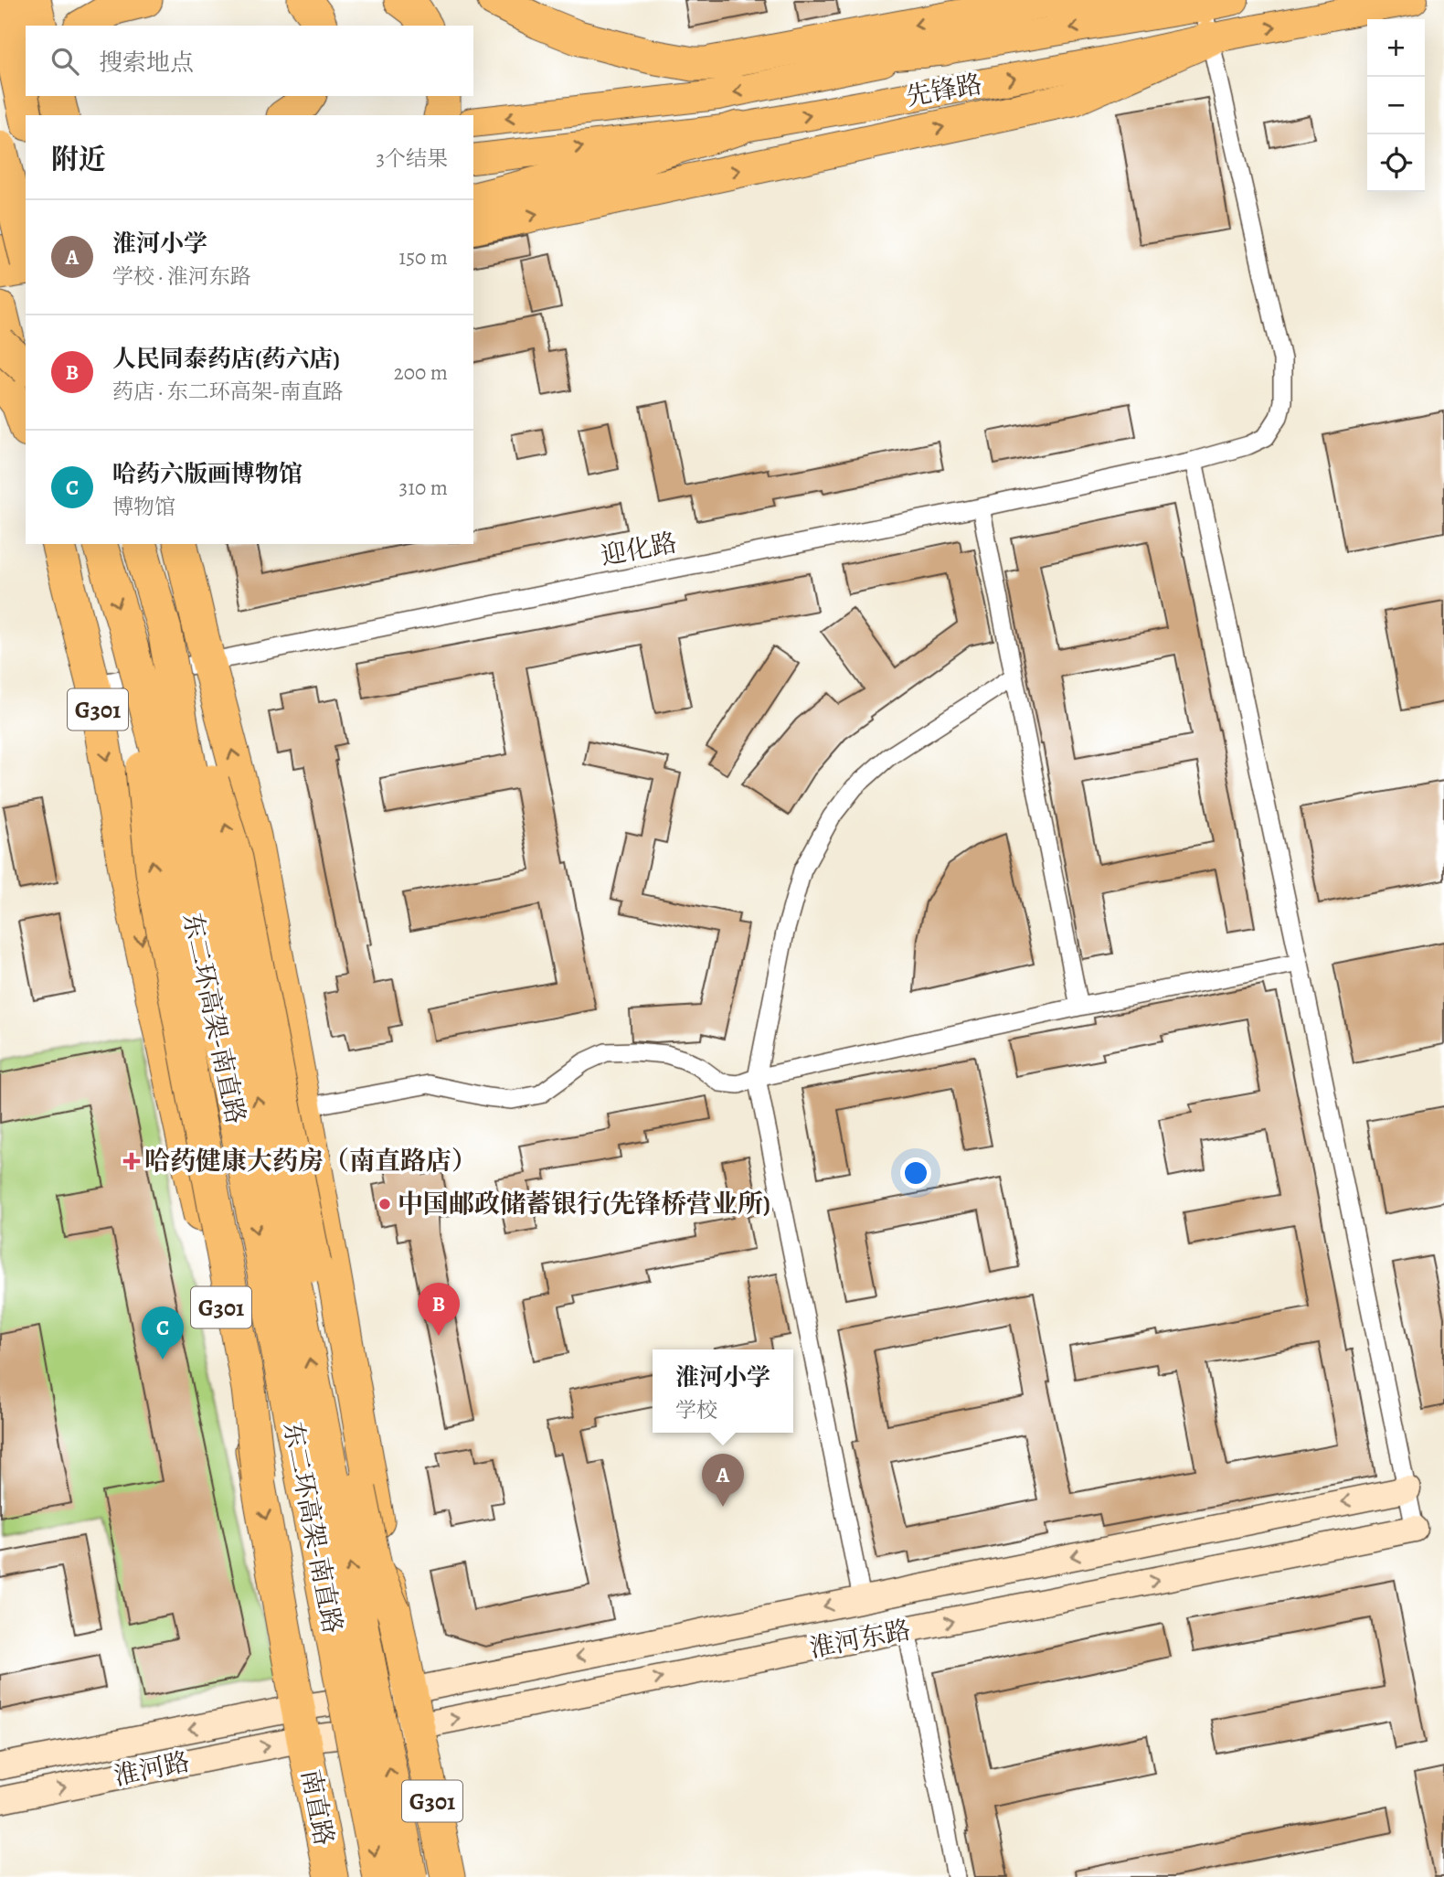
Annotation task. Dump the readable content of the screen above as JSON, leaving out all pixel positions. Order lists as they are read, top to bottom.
{
  "streets": {
    "highway": ["G301", "东二环高架-南直路", "南直路"],
    "main road": ["先锋路", "淮河东路", "淮河路"],
    "street": ["迎化路"]
  },
  "crossings": [
    ["先锋路", "迎化路"],
    ["迎化路", "G301"],
    ["G301", "淮河东路"],
    ["G301", "淮河路"],
    ["G301", "南直路"],
    ["淮河东路", "淮河路"],
    ["淮河东路", "南直路"],
    ["淮河路", "南直路"]
  ],
  "places": {
    "health": ["哈药健康大药房（南直路店）"],
    "other": ["中国邮政储蓄银行(先锋桥营业所)"]
  },
  "page": {
    "map_buttons": ["+", "−"],
    "search": "搜索地点",
    "heading": ["附近", "3个结果"],
    "list": [
      {
        "mark": "A",
        "name": "淮河小学",
        "note": "学校 · 淮河东路",
        "value": "150 m"
      },
      {
        "mark": "B",
        "name": "人民同泰药店(药六店)",
        "note": "药店 · 东二环高架-南直路",
        "value": "200 m"
      },
      {
        "mark": "C",
        "name": "哈药六版画博物馆",
        "note": "博物馆",
        "value": "310 m"
      }
    ],
    "pins": ["B", "C", "A"],
    "popup": ["淮河小学", "学校"]
  }
}
